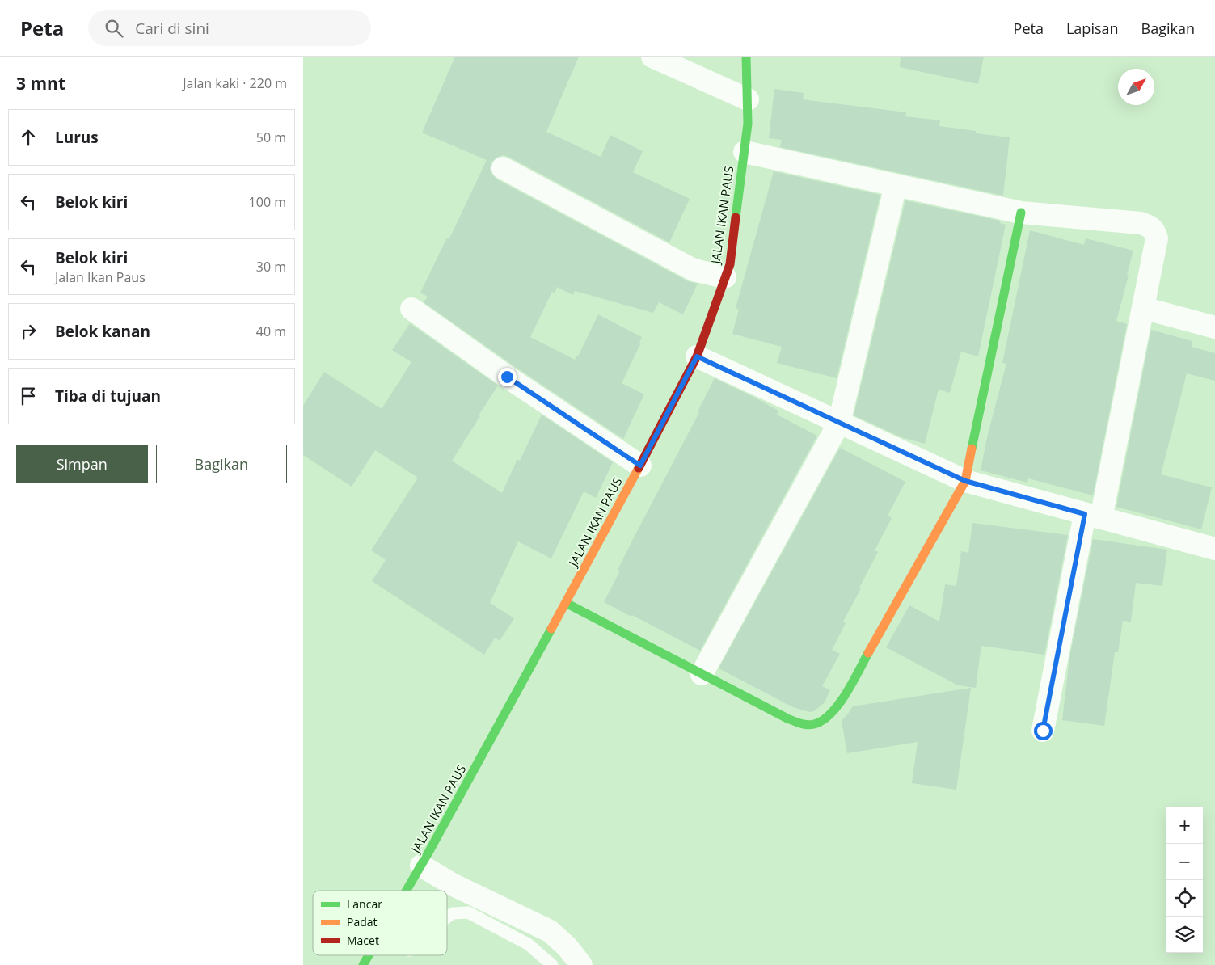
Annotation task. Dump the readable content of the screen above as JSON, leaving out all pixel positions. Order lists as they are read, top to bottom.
{
  "streets": {
    "main road": ["JALAN IKAN PAUS"]
  },
  "legend": ["Lancar", "Padat", "Macet"],
  "north": "top right",
  "page": {
    "header": "Peta",
    "search": "Cari di sini",
    "nav": ["Peta", "Lapisan", "Bagikan"],
    "heading": ["3 mnt", "Jalan kaki · 220 m"],
    "list": [
      ["Lurus", "50 m"],
      ["Belok kiri", "100 m"],
      ["Belok kiri", "Jalan Ikan Paus", "30 m"],
      ["Belok kanan", "40 m"],
      "Tiba di tujuan"
    ],
    "buttons": ["Simpan", "Bagikan"],
    "map_buttons": ["+", "−"]
  }
}
